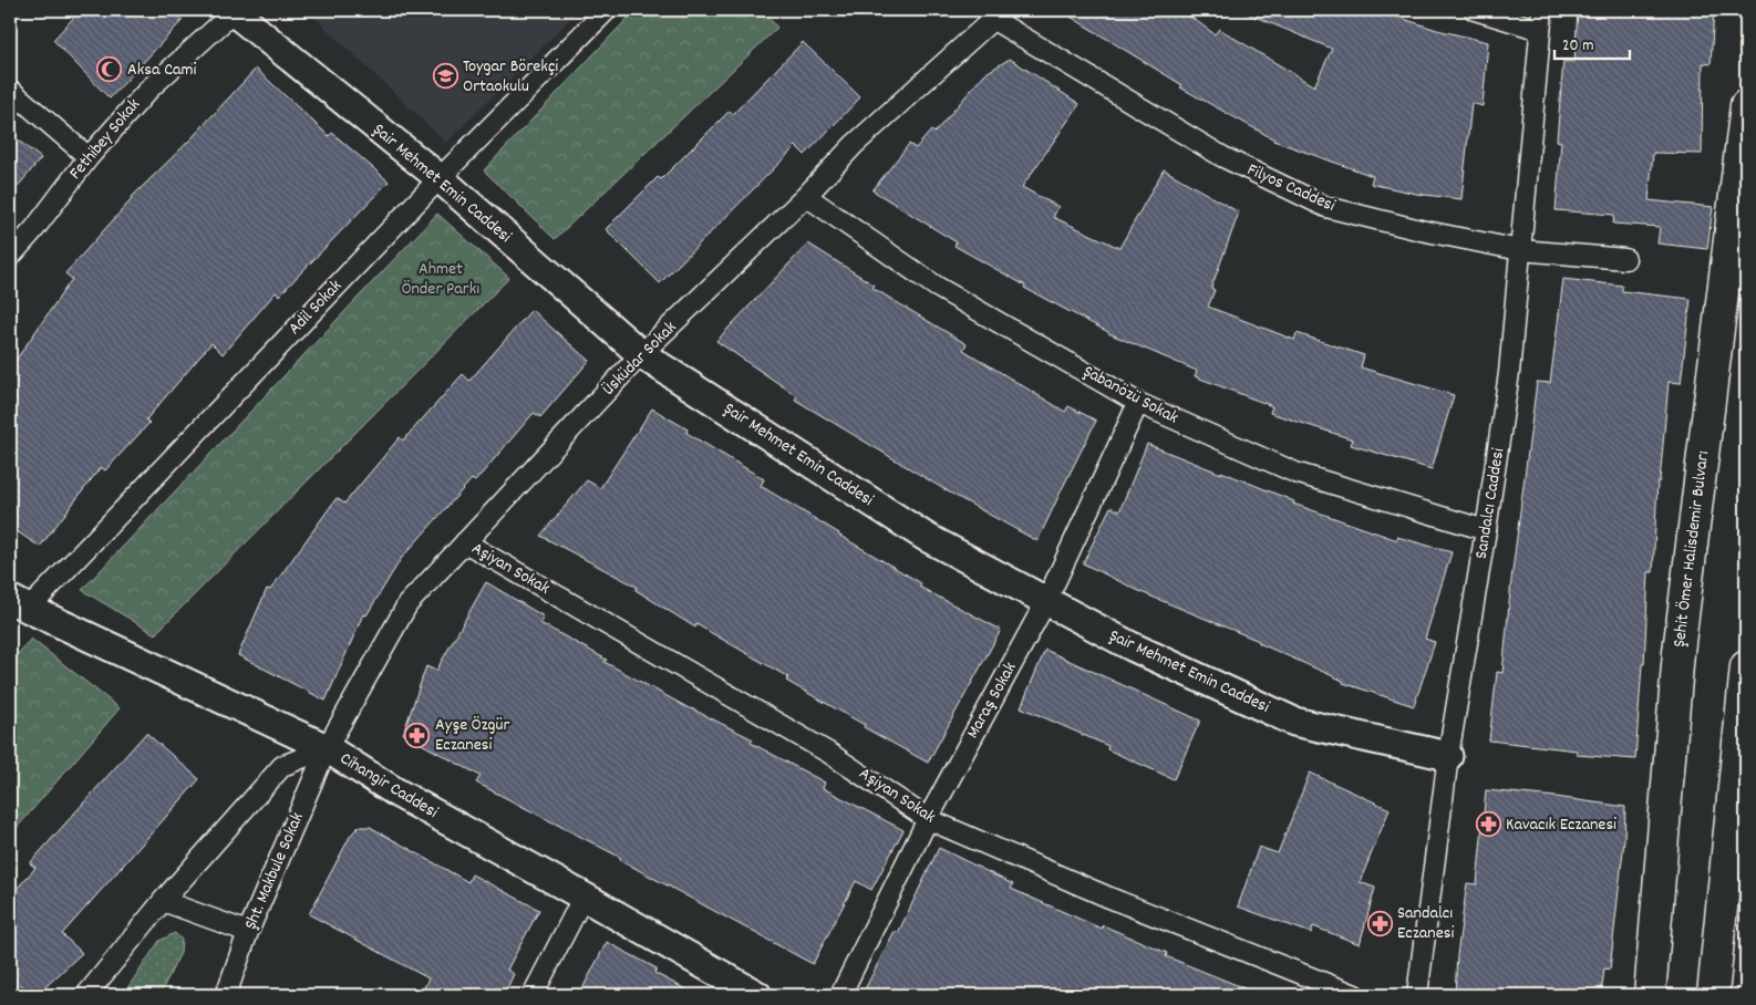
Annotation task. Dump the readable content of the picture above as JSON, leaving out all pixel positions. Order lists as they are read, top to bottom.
{
  "streets": {
    "highway": ["Şehit Ömer Halisdemir Bulvarı"],
    "street": [
      "Fethibey Sokak",
      "Şair Mehmet Emin Caddesi",
      "Filyos Caddesi",
      "Adil Sokak",
      "Üsküdar Sokak",
      "Şabanözü Sokak",
      "Sandalcı Caddesi",
      "Aşiyan Sokak",
      "Maraş Sokak",
      "Cihangir Caddesi",
      "Şht. Makbule Sokak"
    ]
  },
  "crossings": [
    ["Fethibey Sokak", "Şair Mehmet Emin Caddesi"],
    ["Şair Mehmet Emin Caddesi", "Adil Sokak"],
    ["Şair Mehmet Emin Caddesi", "Üsküdar Sokak"],
    ["Şair Mehmet Emin Caddesi", "Sandalcı Caddesi"],
    ["Şair Mehmet Emin Caddesi", "Maraş Sokak"],
    ["Filyos Caddesi", "Üsküdar Sokak"],
    ["Filyos Caddesi", "Sandalcı Caddesi"],
    ["Adil Sokak", "Cihangir Caddesi"],
    ["Üsküdar Sokak", "Şabanözü Sokak"],
    ["Üsküdar Sokak", "Aşiyan Sokak"],
    ["Üsküdar Sokak", "Cihangir Caddesi"],
    ["Üsküdar Sokak", "Şht. Makbule Sokak"],
    ["Şabanözü Sokak", "Sandalcı Caddesi"],
    ["Şabanözü Sokak", "Maraş Sokak"],
    ["Aşiyan Sokak", "Maraş Sokak"],
    ["Cihangir Caddesi", "Şht. Makbule Sokak"]
  ],
  "parks": ["Ahmet Önder Parkı"],
  "places": {
    "mosque": ["Aksa Cami"],
    "school or university": ["Toygar Börekçi Ortaokulu"],
    "pharmacy": ["Ayşe Özgür Eczanesi", "Kavacık Eczanesi", "Sandalcı Eczanesi"]
  },
  "scale_bar": "20 m"
}
